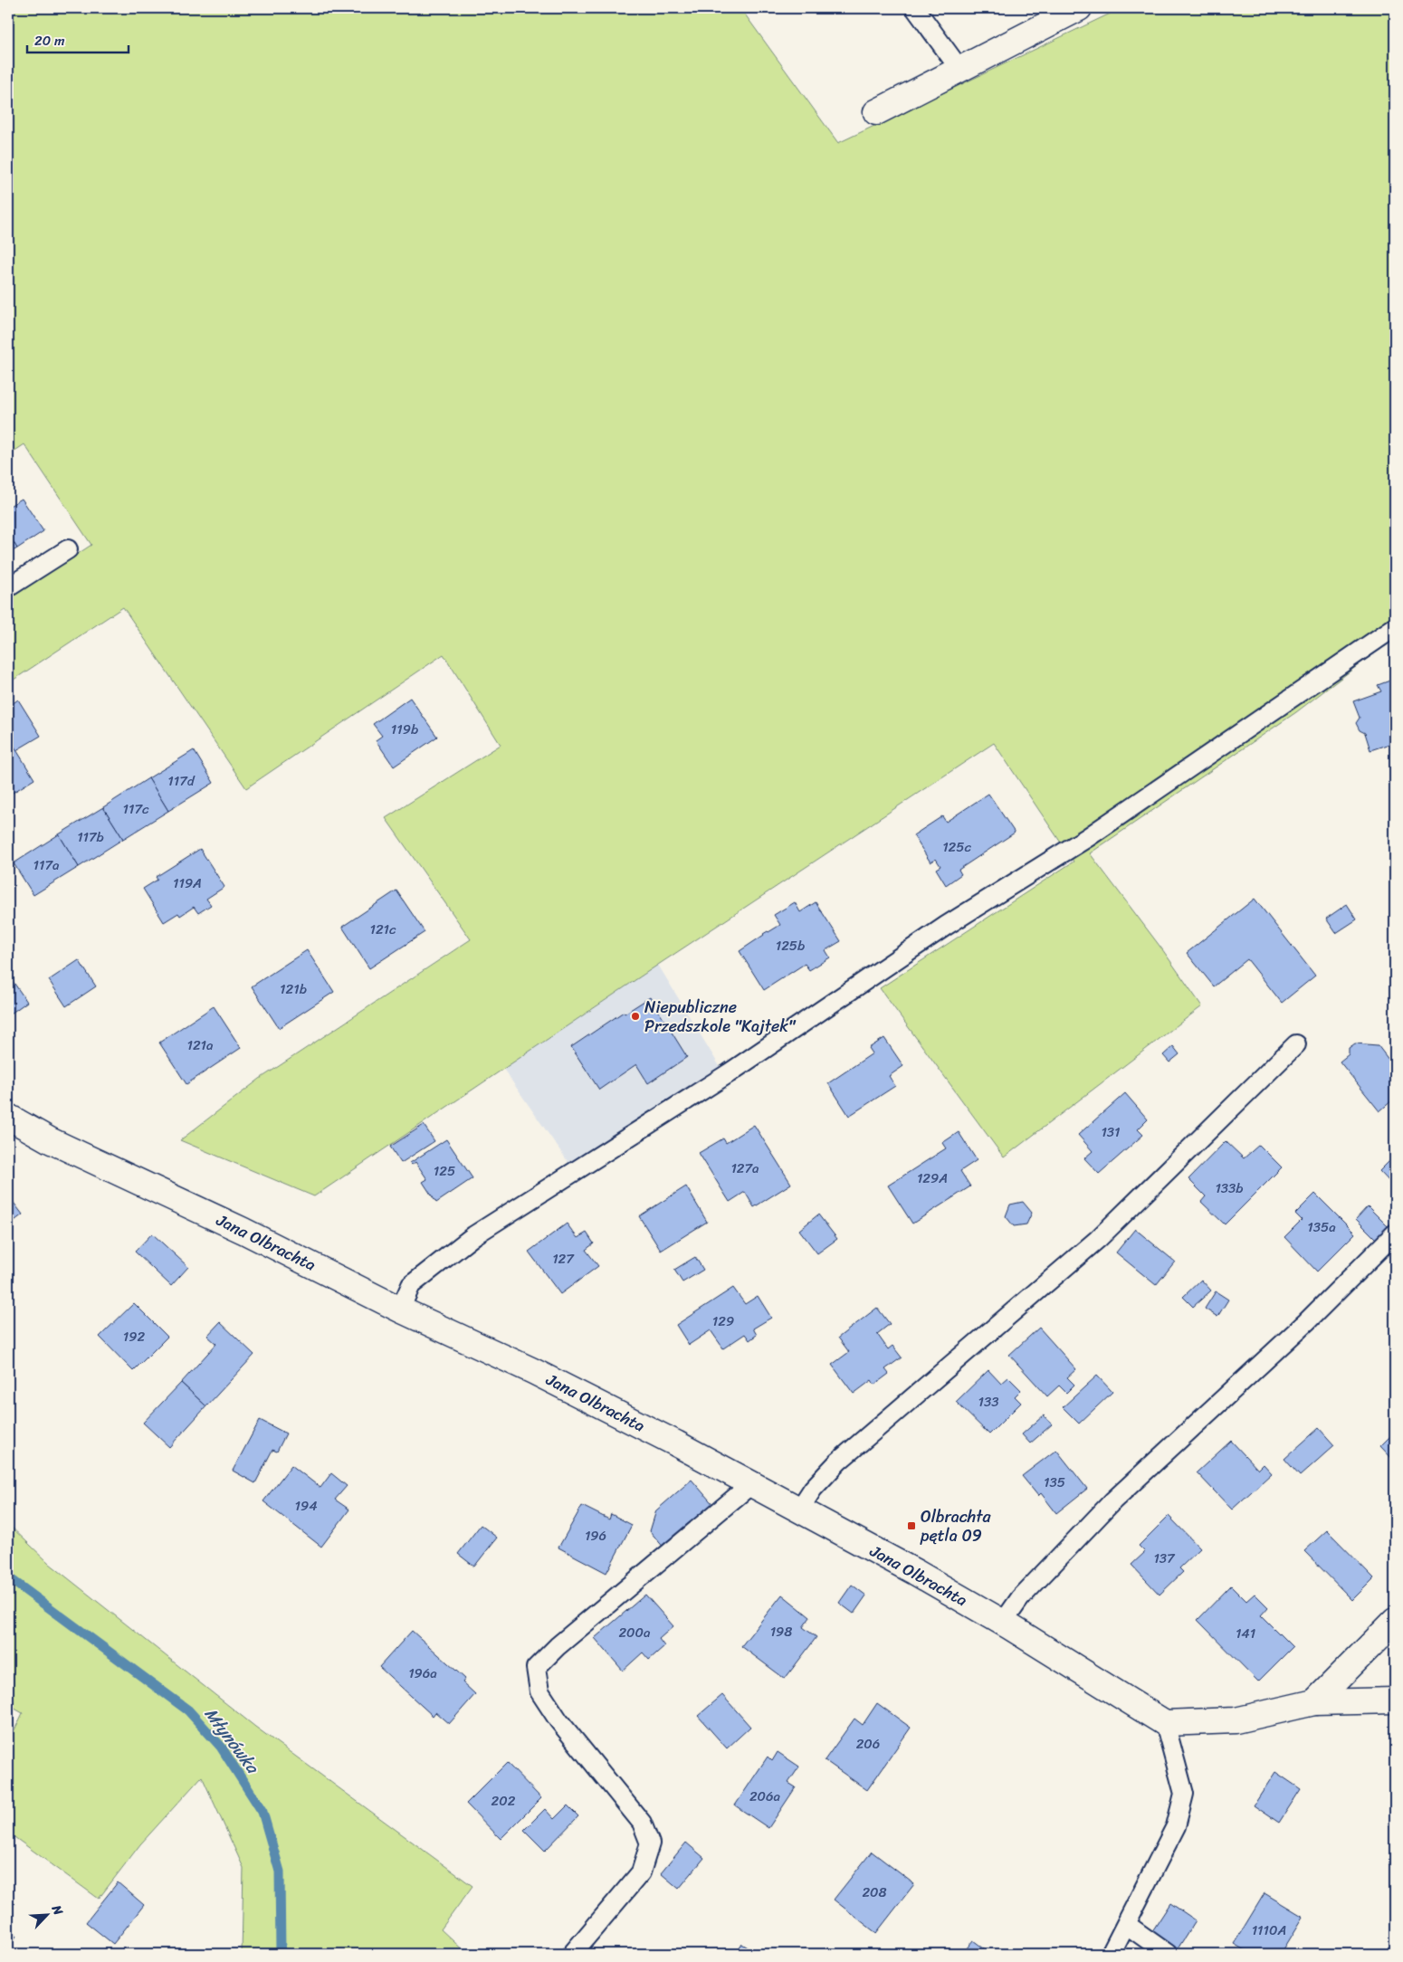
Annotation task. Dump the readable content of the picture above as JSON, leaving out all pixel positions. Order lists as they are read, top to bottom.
{
  "streets": {
    "street": ["Jana Olbrachta"]
  },
  "water": ["Młynówka"],
  "places": {
    "other": ["Niepubliczne Przedszkole \"Kajtek\""],
    "transit": ["Olbrachta pętla 09"]
  },
  "house_numbers": [
    "119b",
    "117d",
    "117c",
    "117b",
    "125c",
    "117a",
    "119A",
    "121c",
    "125b",
    "121b",
    "121a",
    "131",
    "127a",
    "125",
    "129A",
    "133b",
    "135a",
    "127",
    "129",
    "192",
    "133",
    "135",
    "194",
    "196",
    "137",
    "198",
    "200a",
    "141",
    "196a",
    "206",
    "206a",
    "202",
    "208",
    "1110A"
  ],
  "scale_bar": "20 m",
  "north": "top right"
}
